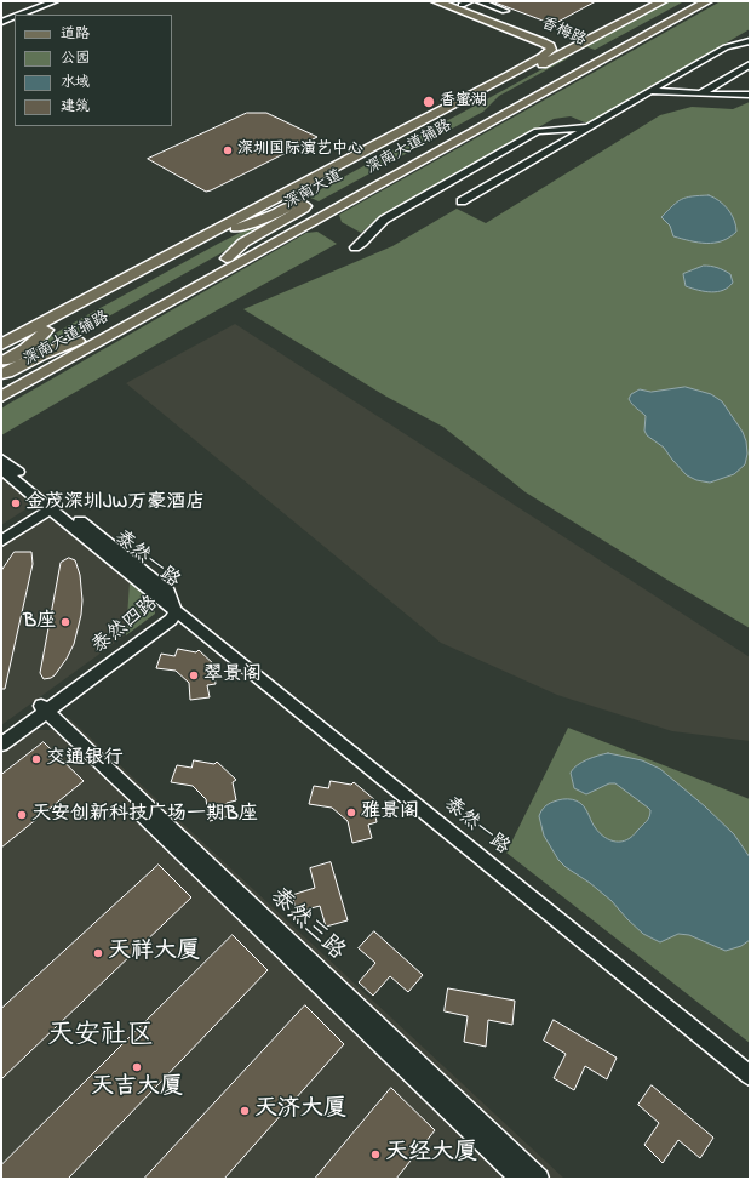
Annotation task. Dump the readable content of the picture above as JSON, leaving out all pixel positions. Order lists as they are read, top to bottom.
{
  "streets": {
    "main road": ["香梅路", "深南大道辅路", "深南大道"],
    "street": ["泰然一路", "泰然四路", "泰然三路"]
  },
  "crossings": [
    ["香梅路", "深南大道"],
    ["泰然一路", "泰然四路"],
    ["泰然四路", "泰然三路"]
  ],
  "districts": ["天安社区"],
  "places": [
    "香蜜湖",
    "深圳国际演艺中心",
    "金茂深圳JW万豪酒店",
    "B座",
    "翠景阁",
    "交通银行",
    "雅景阁",
    "天安创新科技广场一期B座",
    "天祥大厦",
    "天吉大厦",
    "天济大厦",
    "天经大厦"
  ],
  "legend": [
    "道路",
    "公园",
    "水域",
    "建筑"
  ]
}
